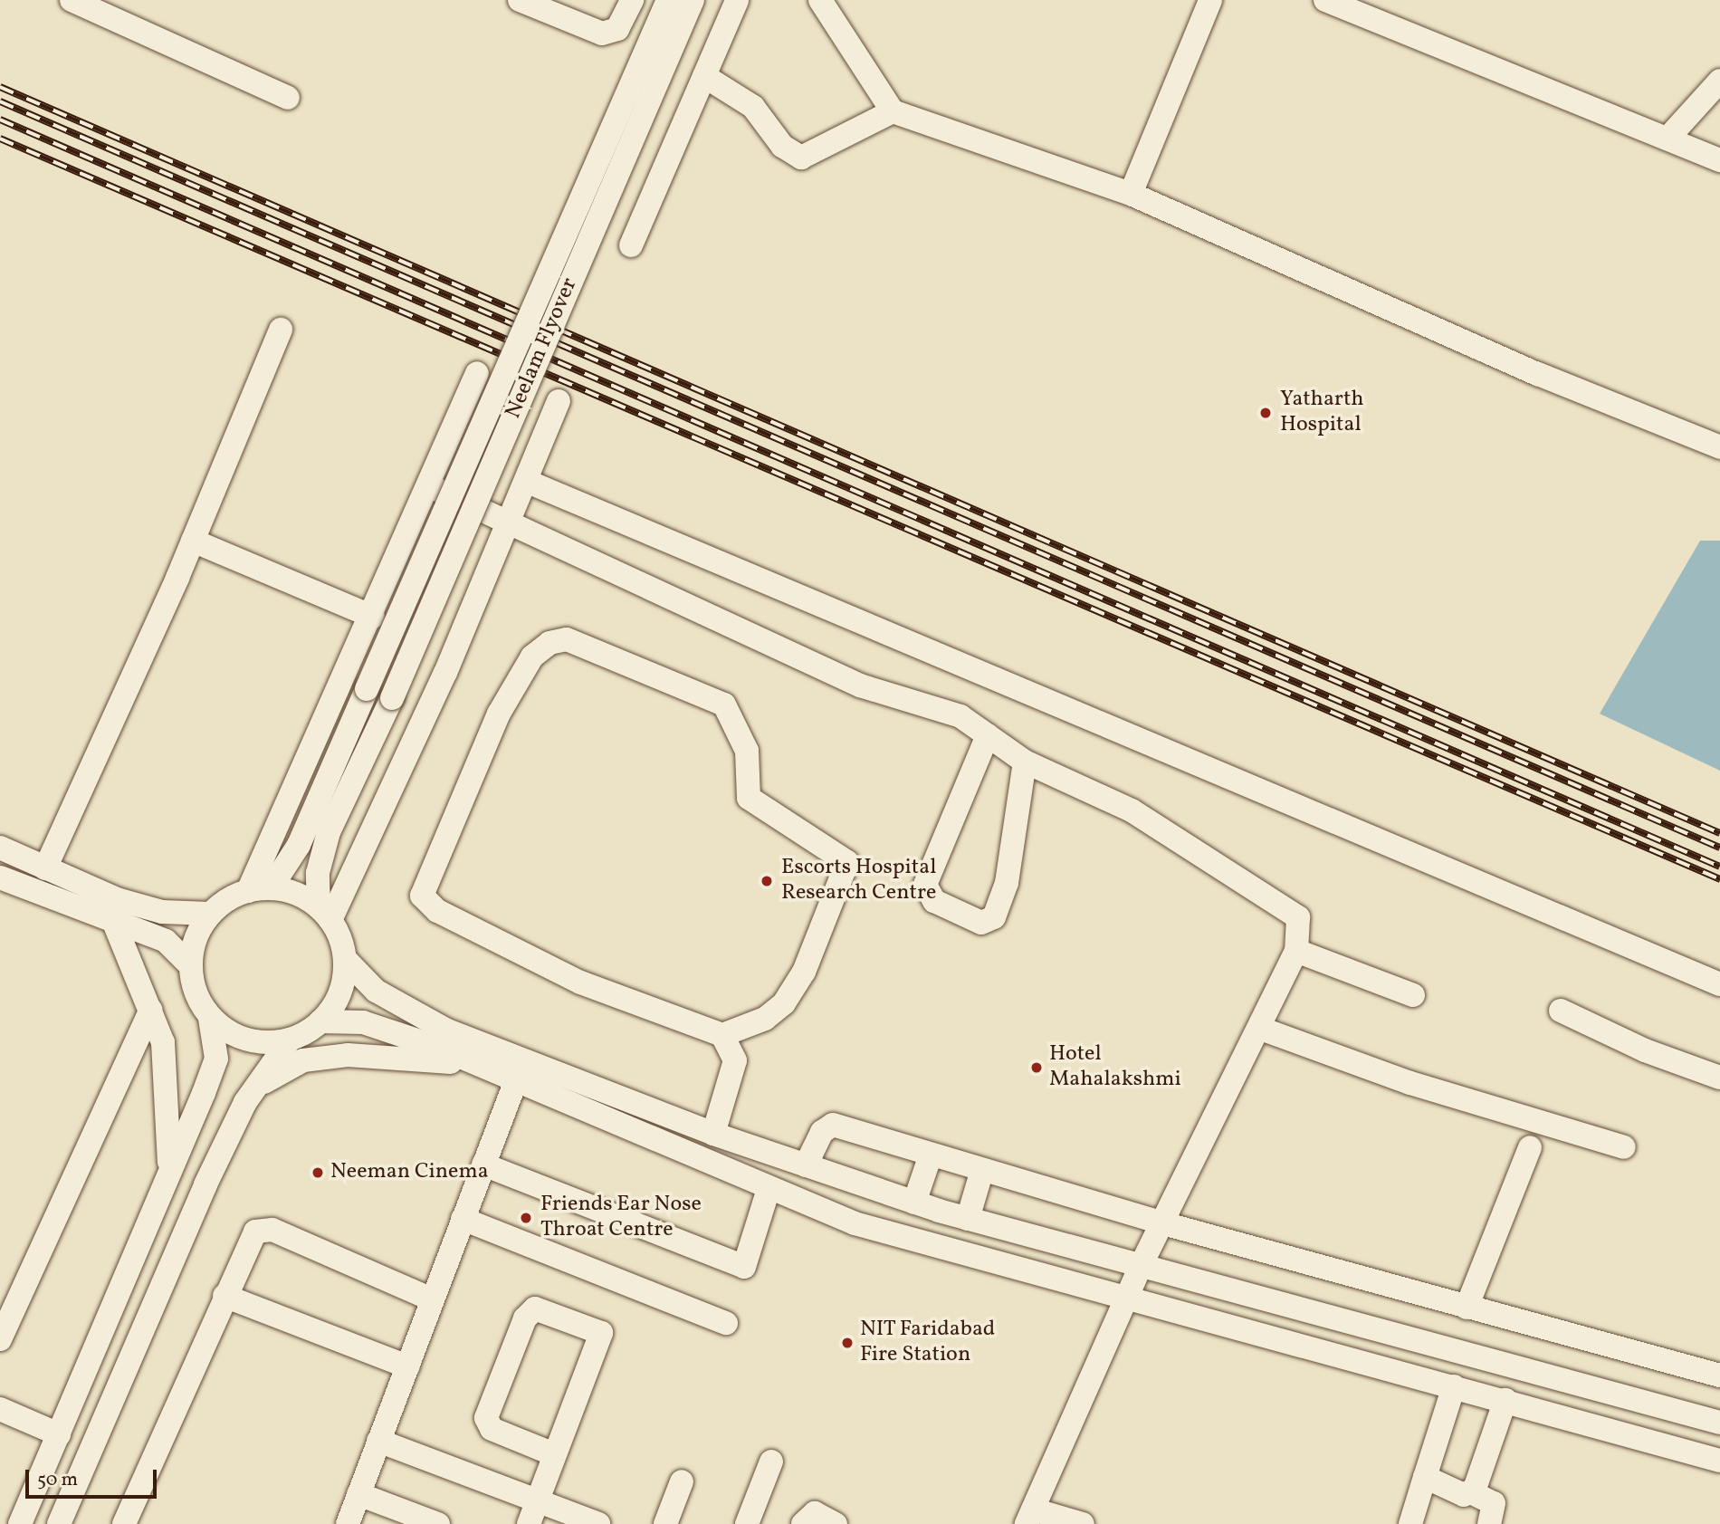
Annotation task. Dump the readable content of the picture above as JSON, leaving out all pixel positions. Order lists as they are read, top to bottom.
{
  "streets": {
    "street": ["Neelam Flyover"]
  },
  "places": [
    "Yatharth Hospital",
    "Escorts Hospital Research Centre",
    "Hotel Mahalakshmi",
    "Neeman Cinema",
    "Friends Ear Nose Throat Centre",
    "NIT Faridabad Fire Station"
  ],
  "scale_bar": "50 m"
}
